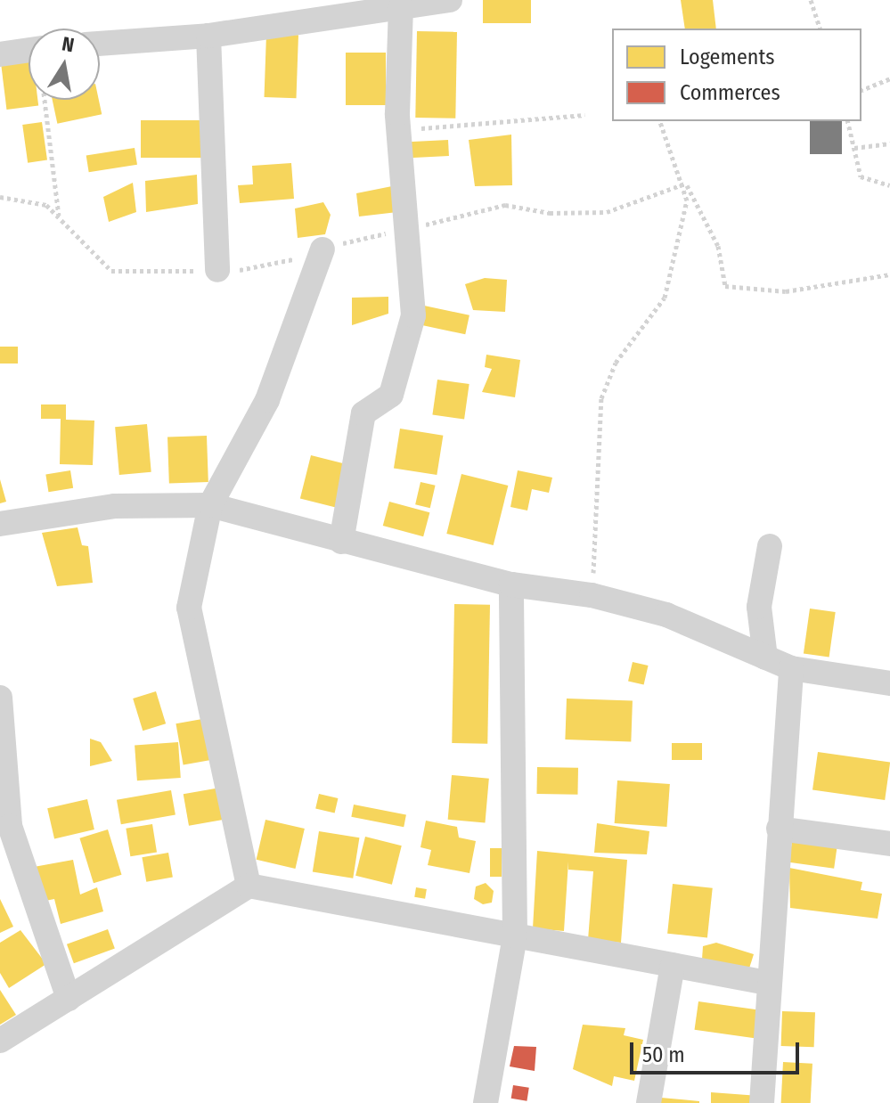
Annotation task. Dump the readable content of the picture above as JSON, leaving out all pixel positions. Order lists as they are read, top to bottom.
{
  "legend": ["Logements", "Commerces"],
  "scale_bar": "50 m",
  "north": "top"
}
